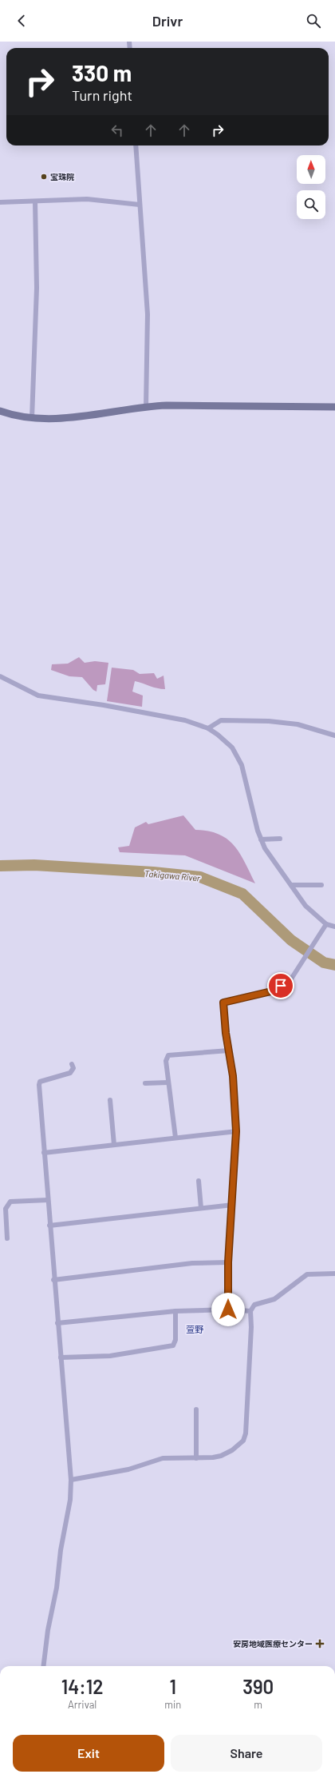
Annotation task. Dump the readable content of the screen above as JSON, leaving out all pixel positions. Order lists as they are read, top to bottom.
{
  "districts": ["萱野"],
  "water": ["Takigawa River"],
  "places": {
    "other": ["宝珠院"],
    "health": ["安房地域医療センター"]
  },
  "north": "top",
  "page": {
    "header": "Drivr",
    "turn": ["330 m", "Turn right"],
    "eta": [
      "14:12",
      "Arrival",
      "1",
      "min",
      "390",
      "m"
    ],
    "buttons": ["Exit", "Share"]
  }
}
